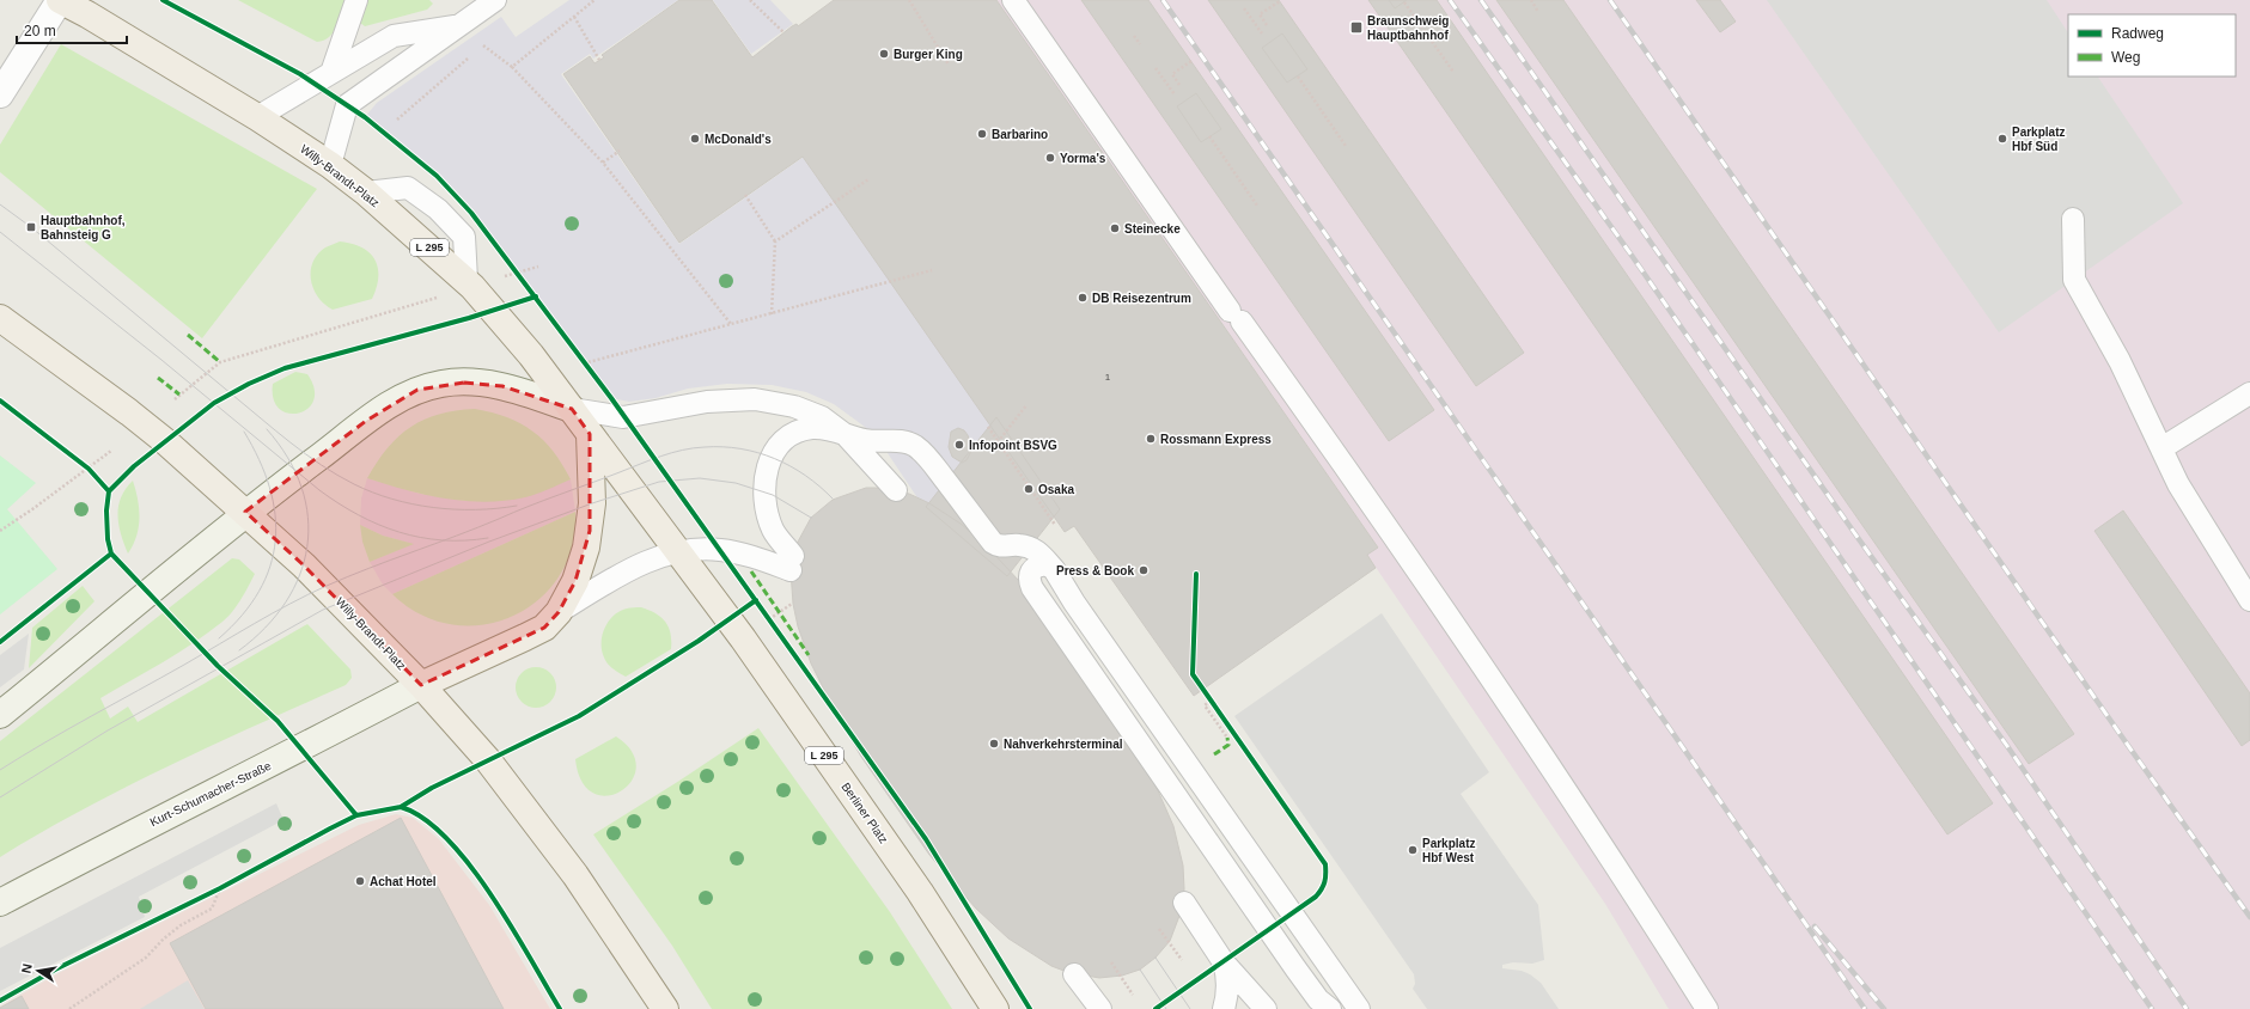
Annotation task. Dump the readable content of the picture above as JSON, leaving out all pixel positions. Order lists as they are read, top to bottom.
{
  "streets": {
    "main road": [
      "Willy-Brandt-Platz",
      "L 295",
      "Kurt-Schumacher-Straße",
      "Berliner Platz"
    ]
  },
  "crossings": [
    ["Willy-Brandt-Platz", "Kurt-Schumacher-Straße"],
    ["Willy-Brandt-Platz", "Berliner Platz"]
  ],
  "places": {
    "transit": ["Braunschweig Hauptbahnhof", "Hauptbahnhof, Bahnsteig G"],
    "other": [
      "Burger King",
      "Barbarino",
      "McDonald's",
      "Parkplatz Hbf Süd",
      "Yorma's",
      "Steinecke",
      "DB Reisezentrum",
      "Rossmann Express",
      "Infopoint BSVG",
      "Osaka",
      "Press & Book",
      "Nahverkehrsterminal",
      "Parkplatz Hbf West",
      "Achat Hotel"
    ]
  },
  "house_numbers": ["1"],
  "legend": ["Radweg", "Weg"],
  "scale_bar": "20 m",
  "north": "left"
}
